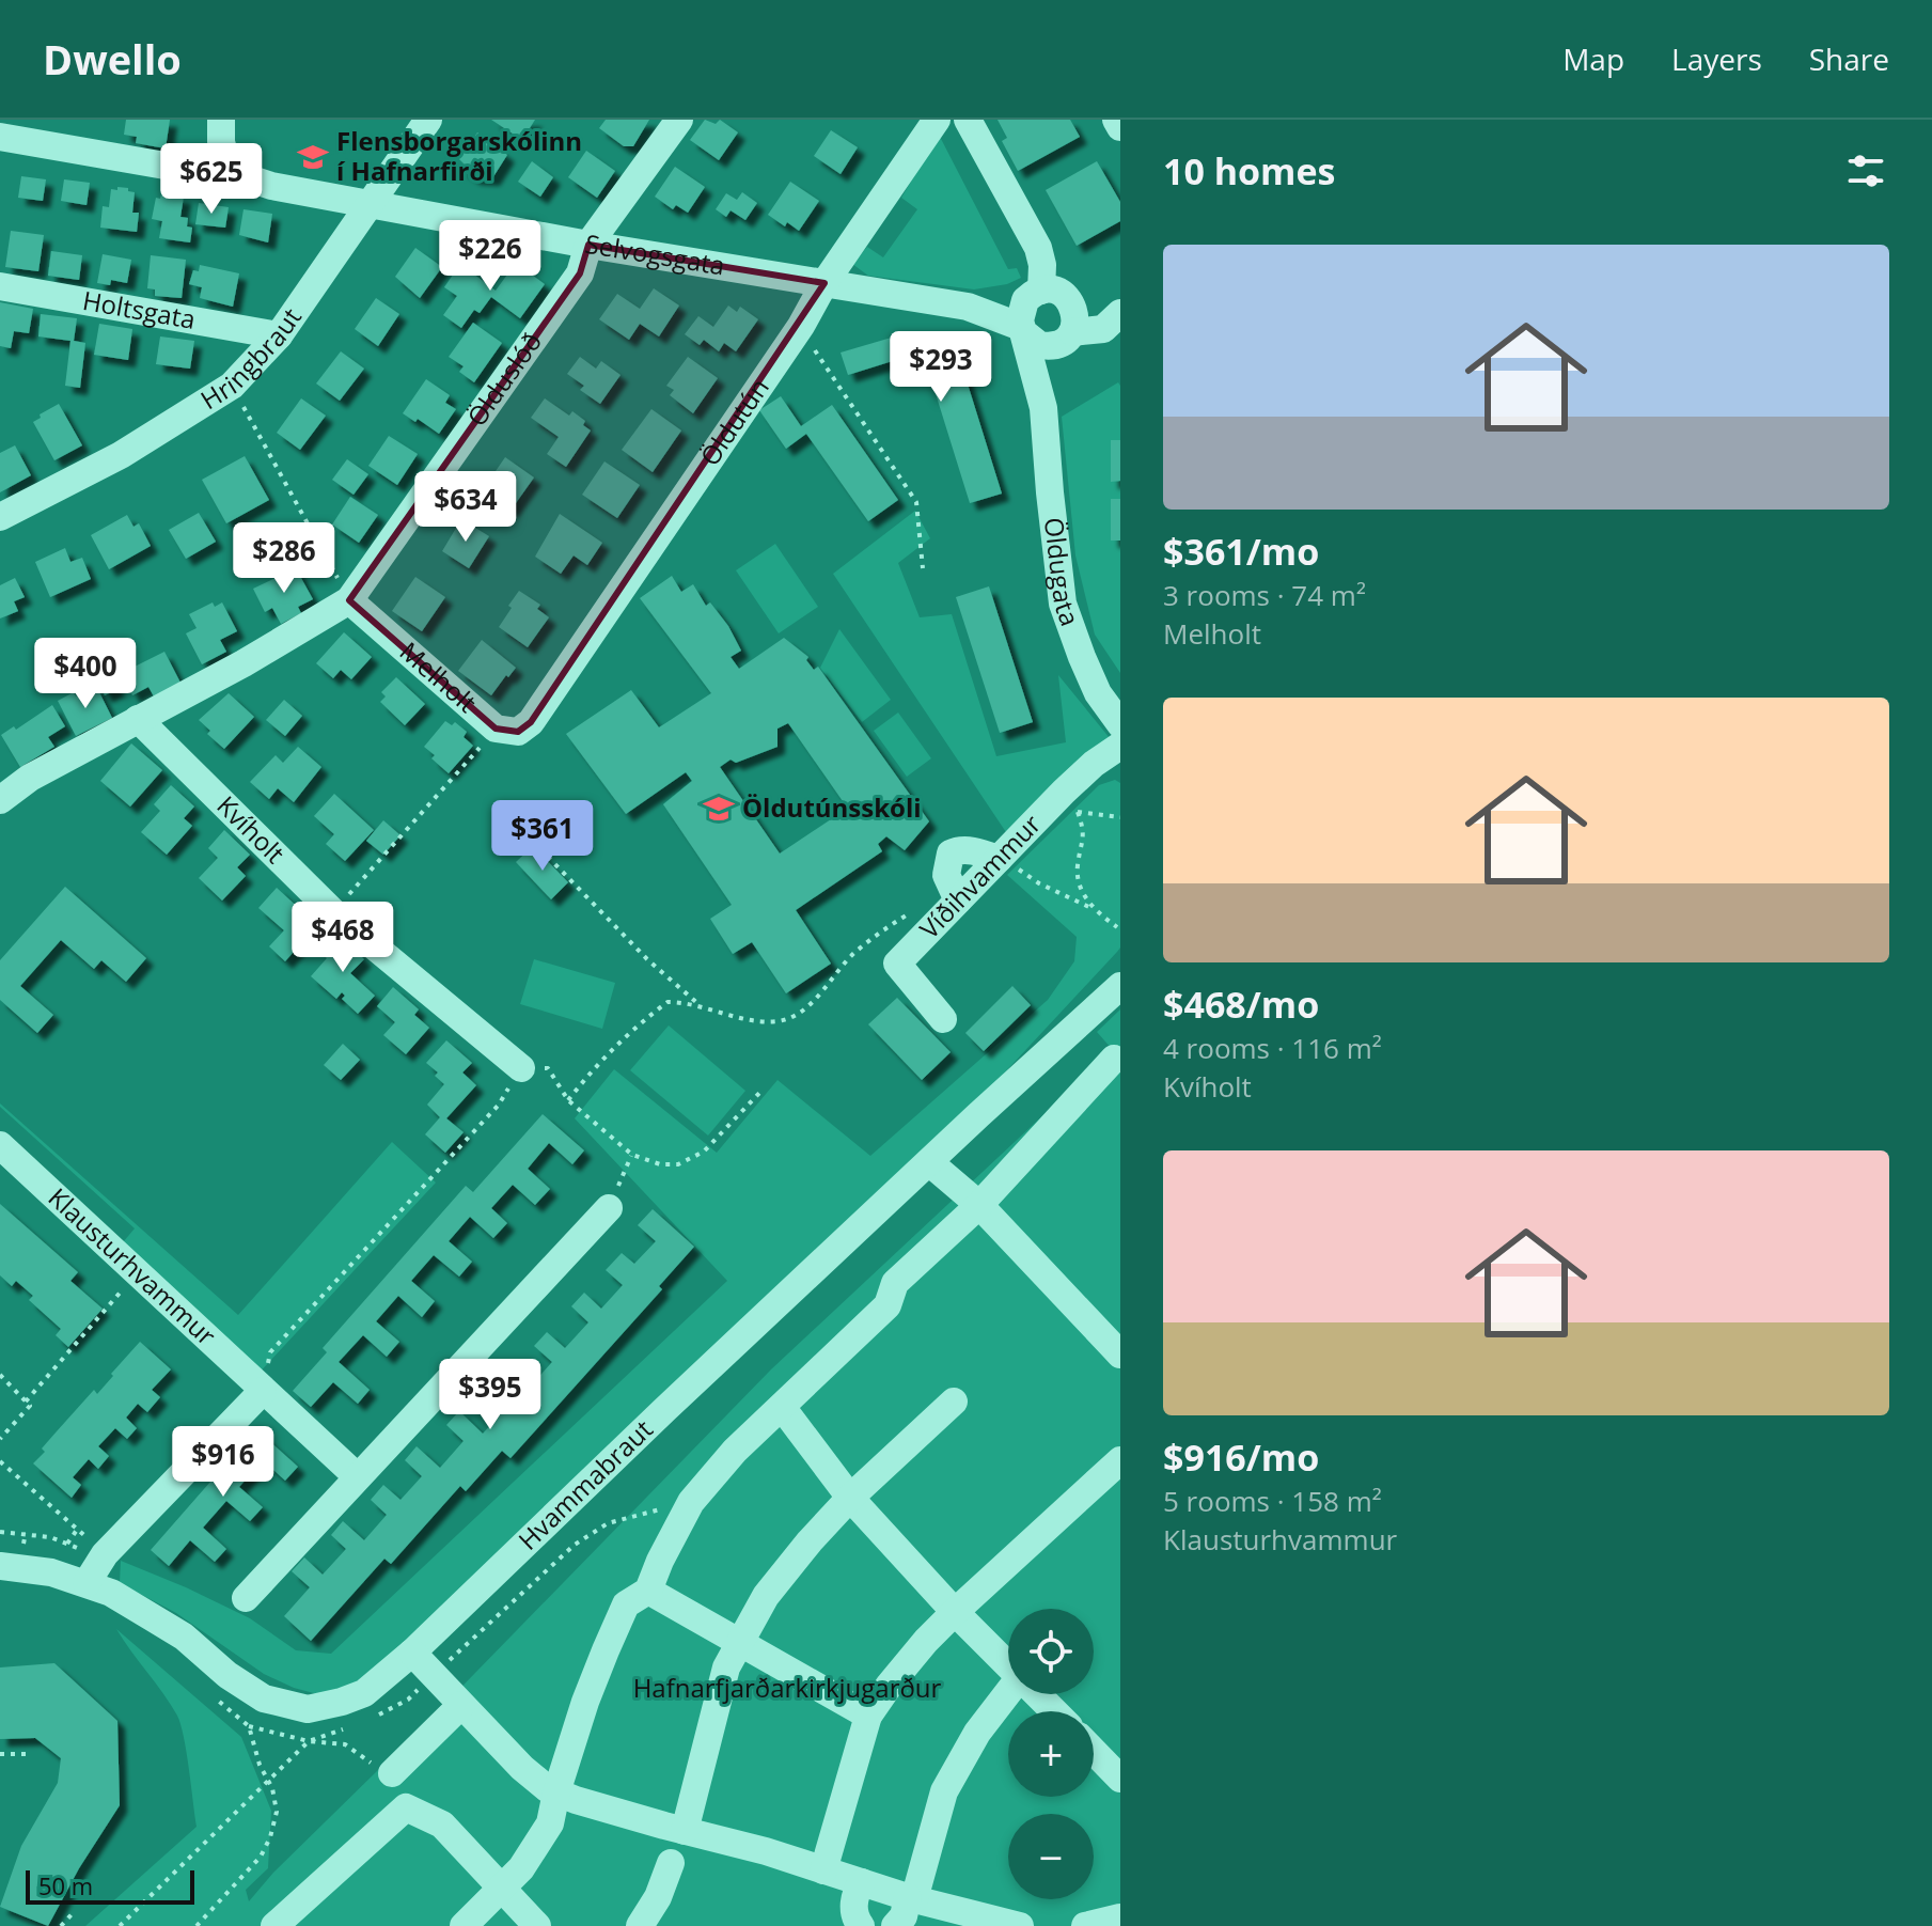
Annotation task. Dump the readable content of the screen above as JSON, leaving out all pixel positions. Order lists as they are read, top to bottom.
{
  "streets": {
    "street": [
      "Selvogsgata",
      "Holtsgata",
      "Hringbraut",
      "Ölduslóð",
      "Öldutún",
      "Öldugata",
      "Melholt",
      "Kvíholt",
      "Víðihvammur",
      "Klausturhvammur",
      "Hvammabraut"
    ]
  },
  "crossings": [
    ["Selvogsgata", "Hringbraut"],
    ["Selvogsgata", "Ölduslóð"],
    ["Selvogsgata", "Öldutún"],
    ["Selvogsgata", "Öldugata"],
    ["Holtsgata", "Hringbraut"],
    ["Ölduslóð", "Melholt"],
    ["Ölduslóð", "Kvíholt"],
    ["Öldutún", "Melholt"]
  ],
  "parks": ["Hafnarfjarðarkirkjugarður"],
  "places": {
    "school or university": ["Flensborgarskólinn í Hafnarfirði", "Öldutúnsskóli"]
  },
  "scale_bar": "50 m",
  "page": {
    "header": "Dwello",
    "nav": ["Map", "Layers", "Share"],
    "heading": "10 homes",
    "price": [
      "$625",
      "$226",
      "$293",
      "$634",
      "$286",
      "$400",
      "$361",
      "$468",
      "$395",
      "$916"
    ],
    "list": [
      {
        "name": "$361/mo",
        "note": "3 rooms · 74 m² · Melholt"
      },
      {
        "name": "$468/mo",
        "note": "4 rooms · 116 m² · Kvíholt"
      },
      {
        "name": "$916/mo",
        "note": "5 rooms · 158 m² · Klausturhvammur"
      }
    ],
    "map_buttons": ["+", "−"],
    "scale": "50 m"
  }
}
